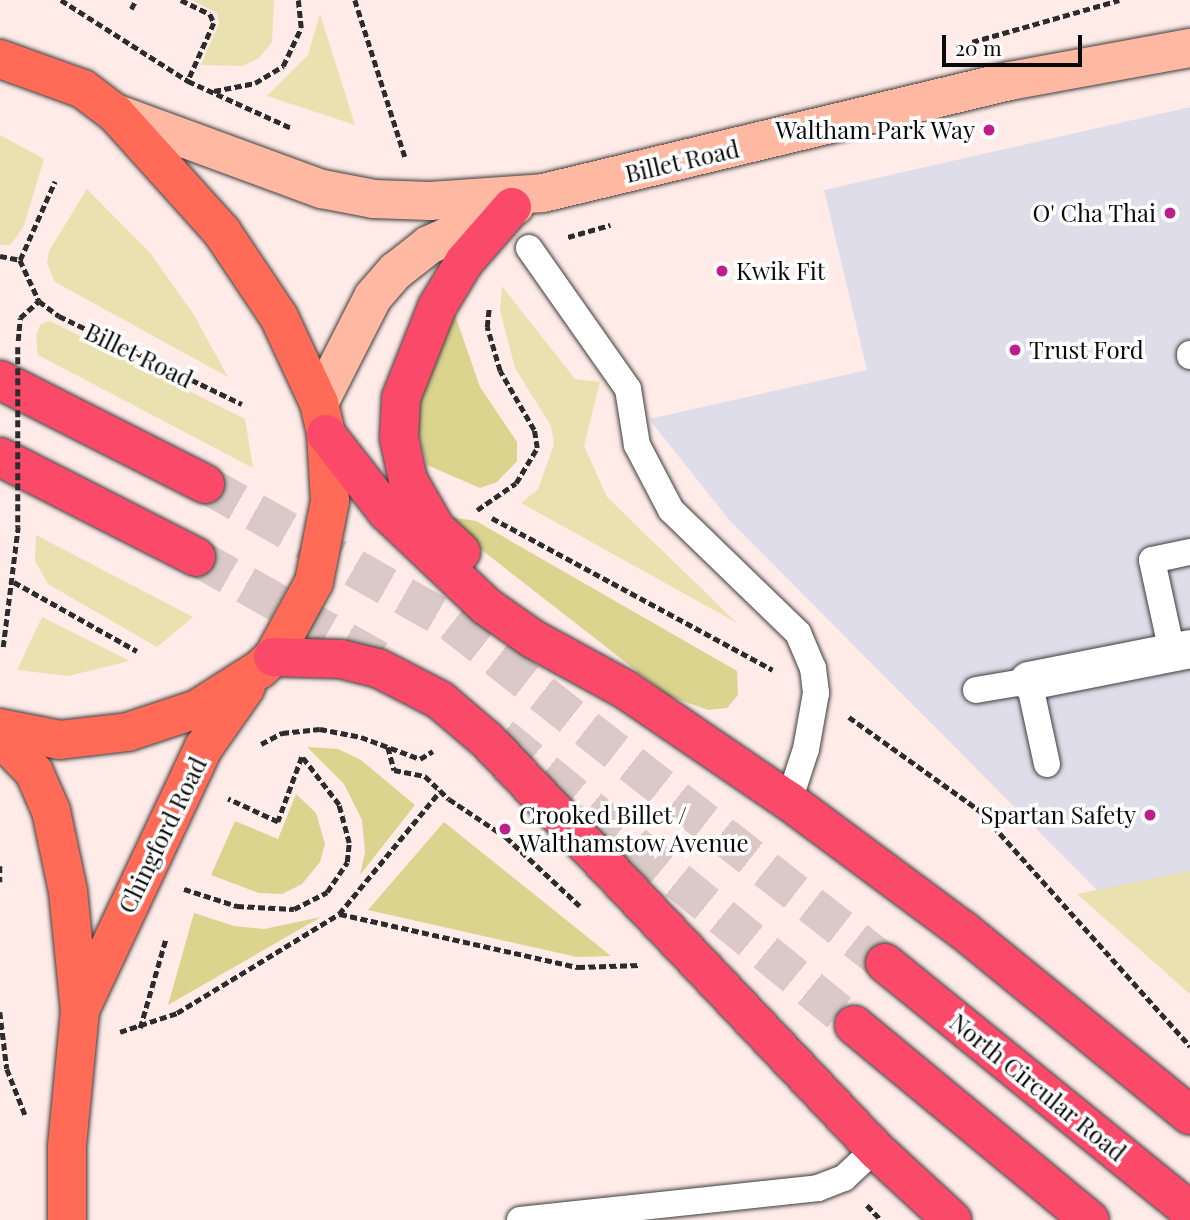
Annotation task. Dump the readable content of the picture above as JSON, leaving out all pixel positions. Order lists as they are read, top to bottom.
{
  "streets": {
    "highway": ["North Circular Road"],
    "main road": ["Billet Road", "Chingford Road"]
  },
  "crossings": [
    ["Billet Road", "Chingford Road"]
  ],
  "places": [
    "Waltham Park Way",
    "O' Cha Thai",
    "Kwik Fit",
    "Trust Ford",
    "Spartan Safety",
    "Crooked Billet / Walthamstow Avenue"
  ],
  "scale_bar": "20 m"
}
